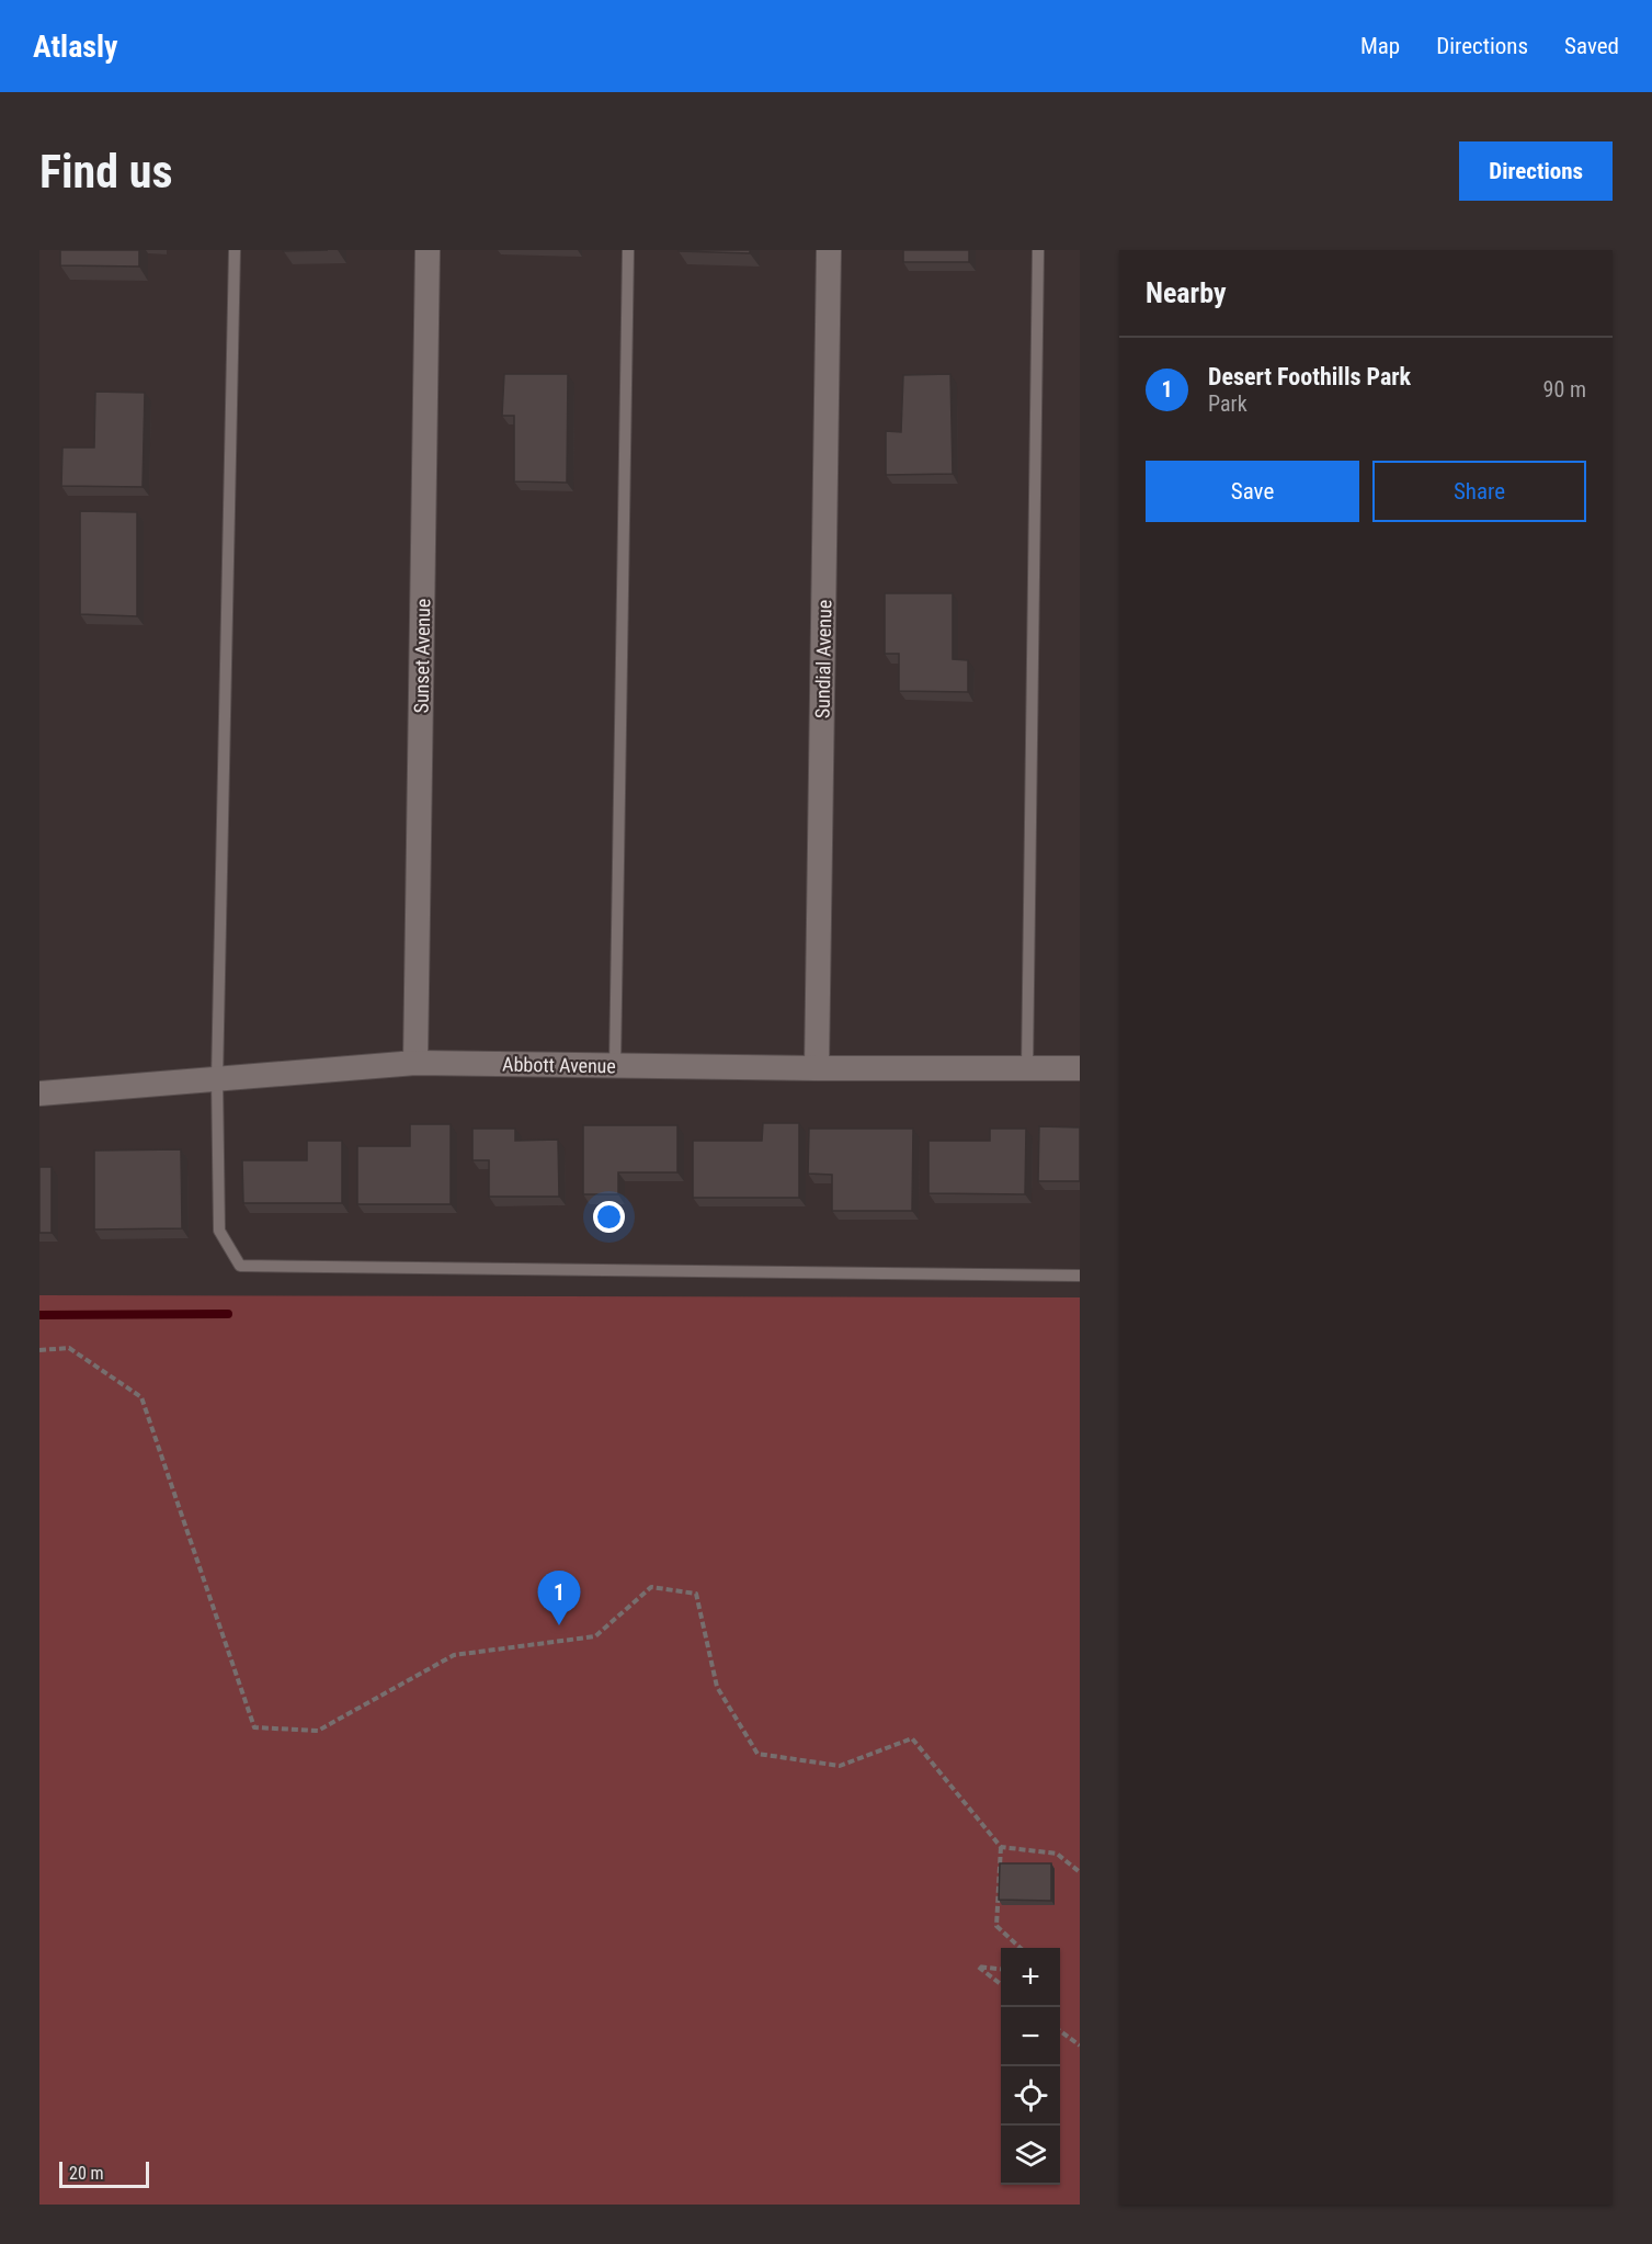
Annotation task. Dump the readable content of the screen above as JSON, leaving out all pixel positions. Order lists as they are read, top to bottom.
{
  "streets": {
    "street": ["Sunset Avenue", "Sundial Avenue", "Abbott Avenue"]
  },
  "crossings": [
    ["Sunset Avenue", "Abbott Avenue"],
    ["Sundial Avenue", "Abbott Avenue"]
  ],
  "scale_bar": "20 m",
  "page": {
    "header": "Atlasly",
    "nav": ["Map", "Directions", "Saved"],
    "buttons": [
      "Directions",
      ["Save", "Share"]
    ],
    "title": "Find us",
    "heading": "Nearby",
    "list": [
      {
        "mark": "1",
        "name": "Desert Foothills Park",
        "note": "Park",
        "value": "90 m"
      }
    ],
    "pins": "1",
    "map_buttons": ["+", "−"],
    "scale": "20 m"
  }
}
